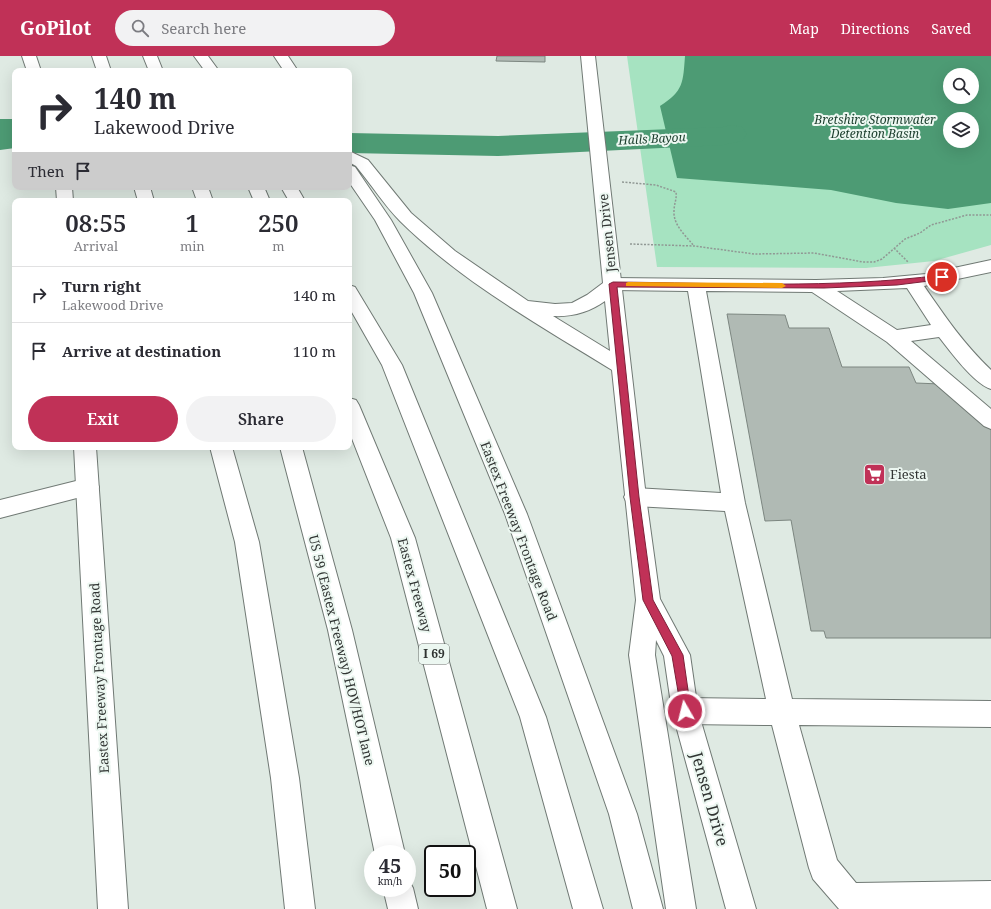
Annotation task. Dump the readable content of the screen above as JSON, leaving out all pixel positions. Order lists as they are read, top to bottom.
{
  "streets": {
    "main road": [
      "Jensen Drive",
      "Eastex Freeway Frontage Road",
      "Eastex Freeway",
      "US 59 (Eastex Freeway) HOV/HOT lane",
      "I 69"
    ]
  },
  "water": ["Bretshire Stormwater Detention Basin", "Halls Bayou"],
  "places": {
    "supermarket": ["Fiesta"]
  },
  "page": {
    "header": "GoPilot",
    "search": "Search here",
    "nav": ["Map", "Directions", "Saved"],
    "turn": ["140 m", "Lakewood Drive"],
    "then": "Then",
    "eta": [
      "08:55",
      "Arrival",
      "1",
      "min",
      "250",
      "m"
    ],
    "list": [
      {
        "name": "Turn right",
        "note": "Lakewood Drive",
        "value": "140 m"
      },
      {
        "name": "Arrive at destination",
        "value": "110 m"
      }
    ],
    "buttons": ["Exit", "Share"],
    "speed": "45 km/h",
    "limit": "50"
  }
}
